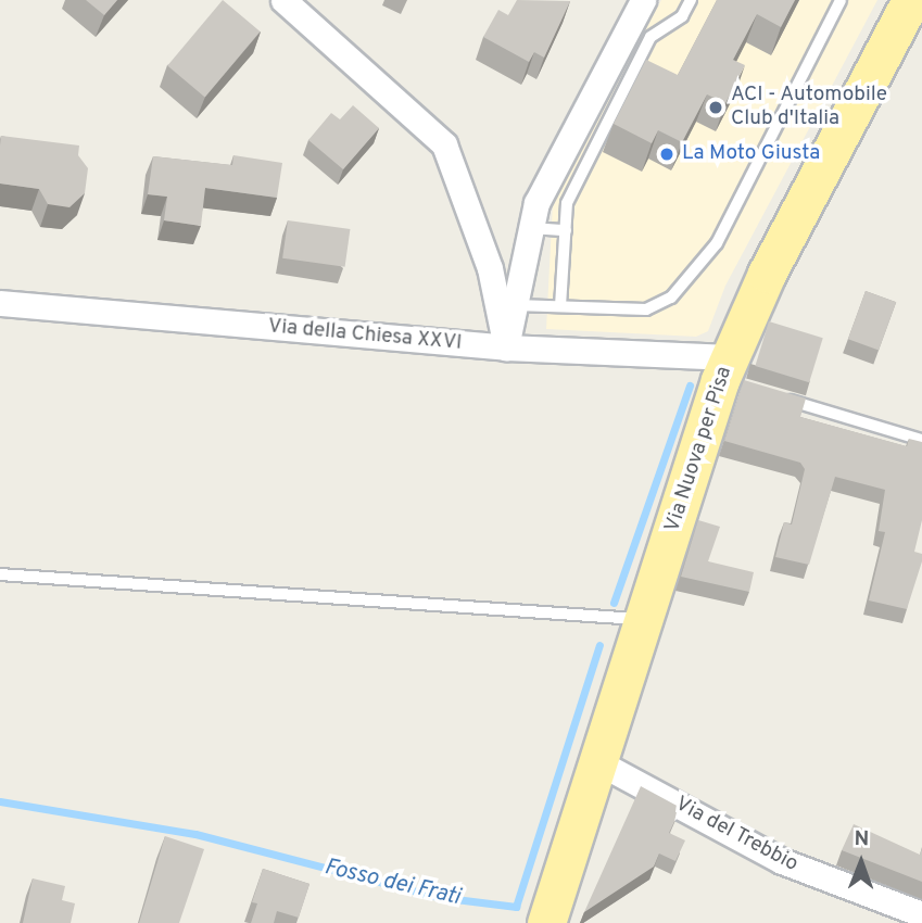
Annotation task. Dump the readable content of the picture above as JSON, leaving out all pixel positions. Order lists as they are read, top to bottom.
{
  "streets": {
    "main road": ["Via Nuova per Pisa"],
    "street": ["Via della Chiesa XXVI", "Via del Trebbio"]
  },
  "crossings": [
    ["Via della Chiesa XXVI", "Via Nuova per Pisa"],
    ["Via Nuova per Pisa", "Via del Trebbio"]
  ],
  "water": ["Fosso dei Frati"],
  "places": ["ACI - Automobile Club d'Italia", "La Moto Giusta"],
  "north": "top"
}
